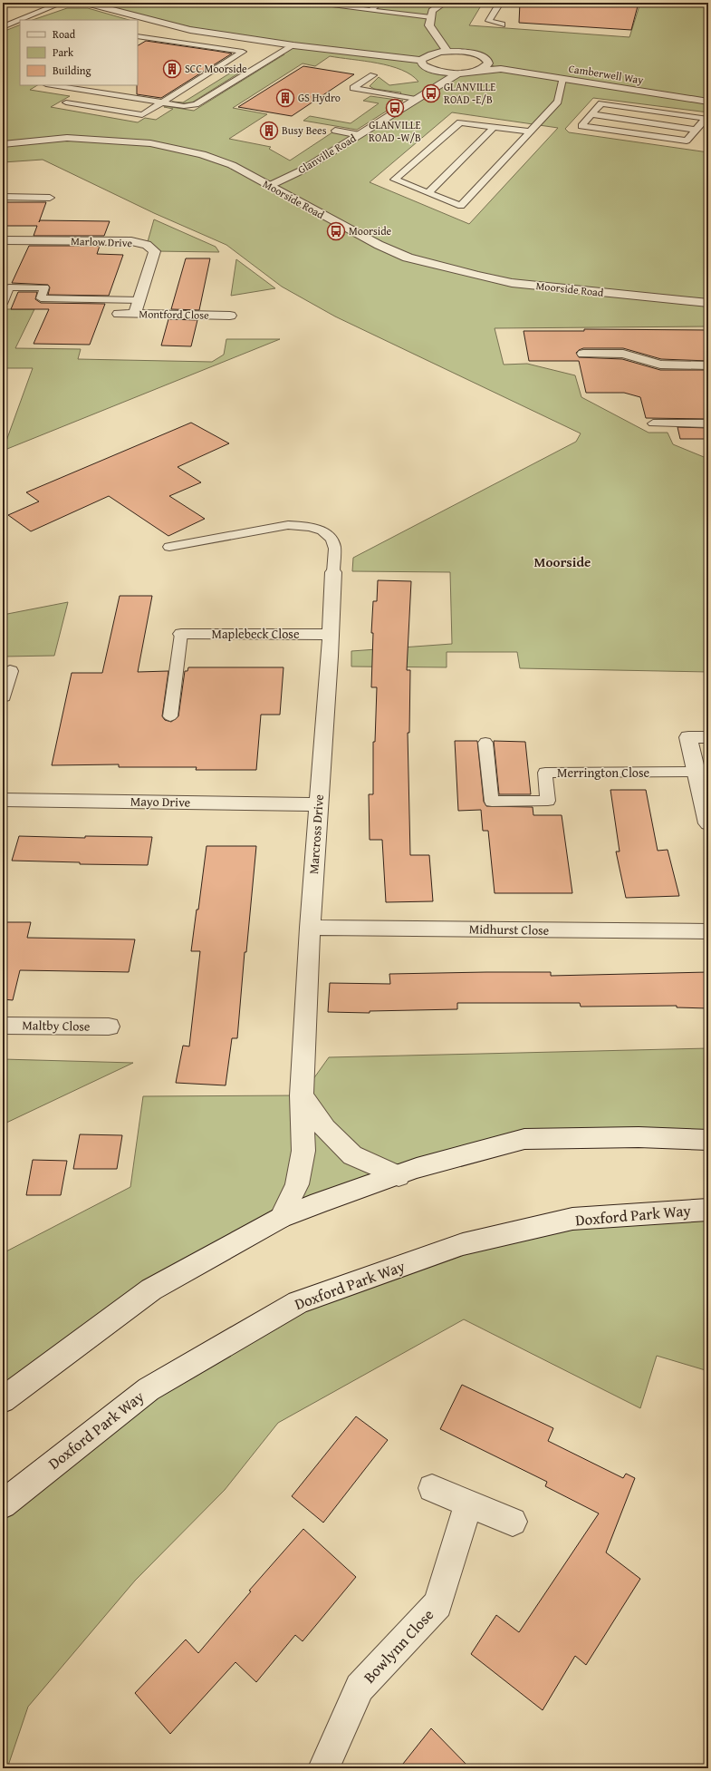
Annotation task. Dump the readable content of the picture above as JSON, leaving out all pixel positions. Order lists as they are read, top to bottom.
{
  "streets": {
    "street": [
      "Camberwell Way",
      "Glanville Road",
      "Moorside Road",
      "Marlow Drive",
      "Montford Close",
      "Maplebeck Close",
      "Mayo Drive",
      "Marcross Drive",
      "Midhurst Close",
      "Maltby Close",
      "Doxford Park Way",
      "Bowlynn Close"
    ],
    "lane": ["Merrington Close"]
  },
  "crossings": [
    ["Camberwell Way", "Glanville Road"],
    ["Glanville Road", "Moorside Road"],
    ["Marlow Drive", "Montford Close"],
    ["Maplebeck Close", "Marcross Drive"],
    ["Mayo Drive", "Marcross Drive"],
    ["Marcross Drive", "Midhurst Close"]
  ],
  "districts": ["Moorside"],
  "places": {
    "building": ["SCC Moorside", "GS Hydro", "Busy Bees"],
    "bus stop": ["GLANVILLE ROAD -E/B", "GLANVILLE ROAD -W/B", "Moorside"]
  },
  "legend": ["Road", "Park", "Building"]
}
